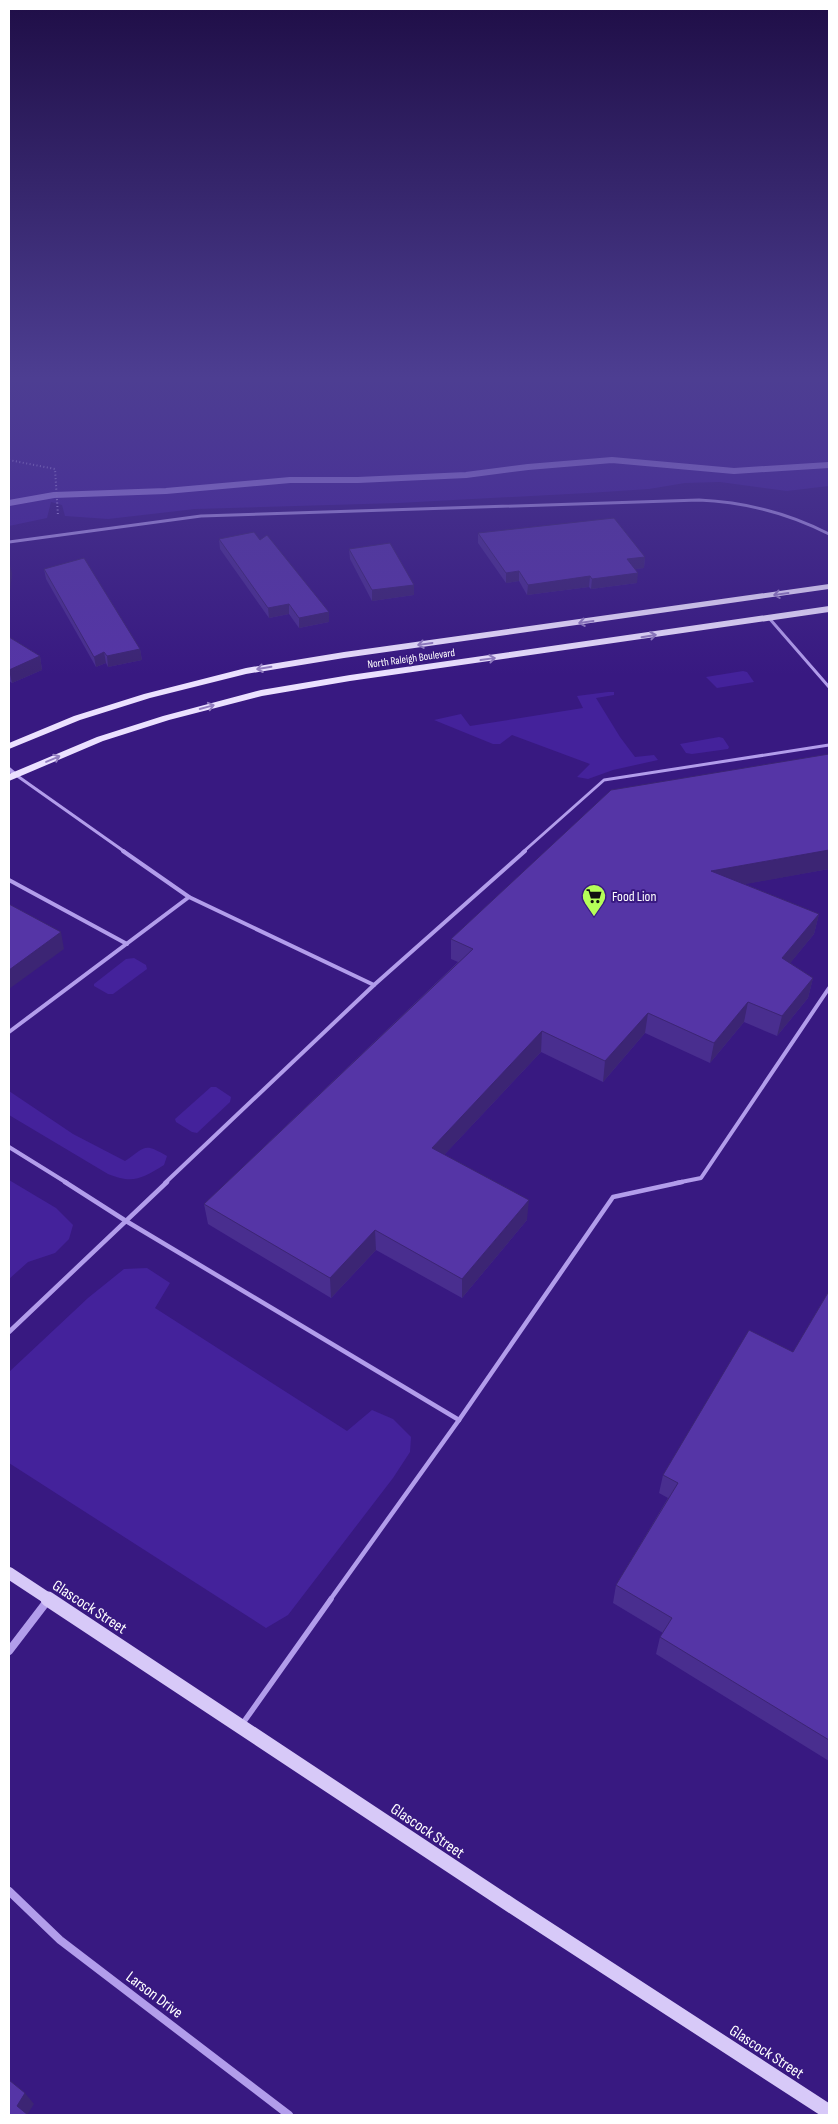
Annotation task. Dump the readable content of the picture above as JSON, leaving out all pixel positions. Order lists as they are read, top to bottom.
{
  "streets": {
    "main road": ["North Raleigh Boulevard"],
    "street": ["Glascock Street", "Larson Drive"]
  },
  "places": {
    "supermarket": ["Food Lion"]
  }
}
